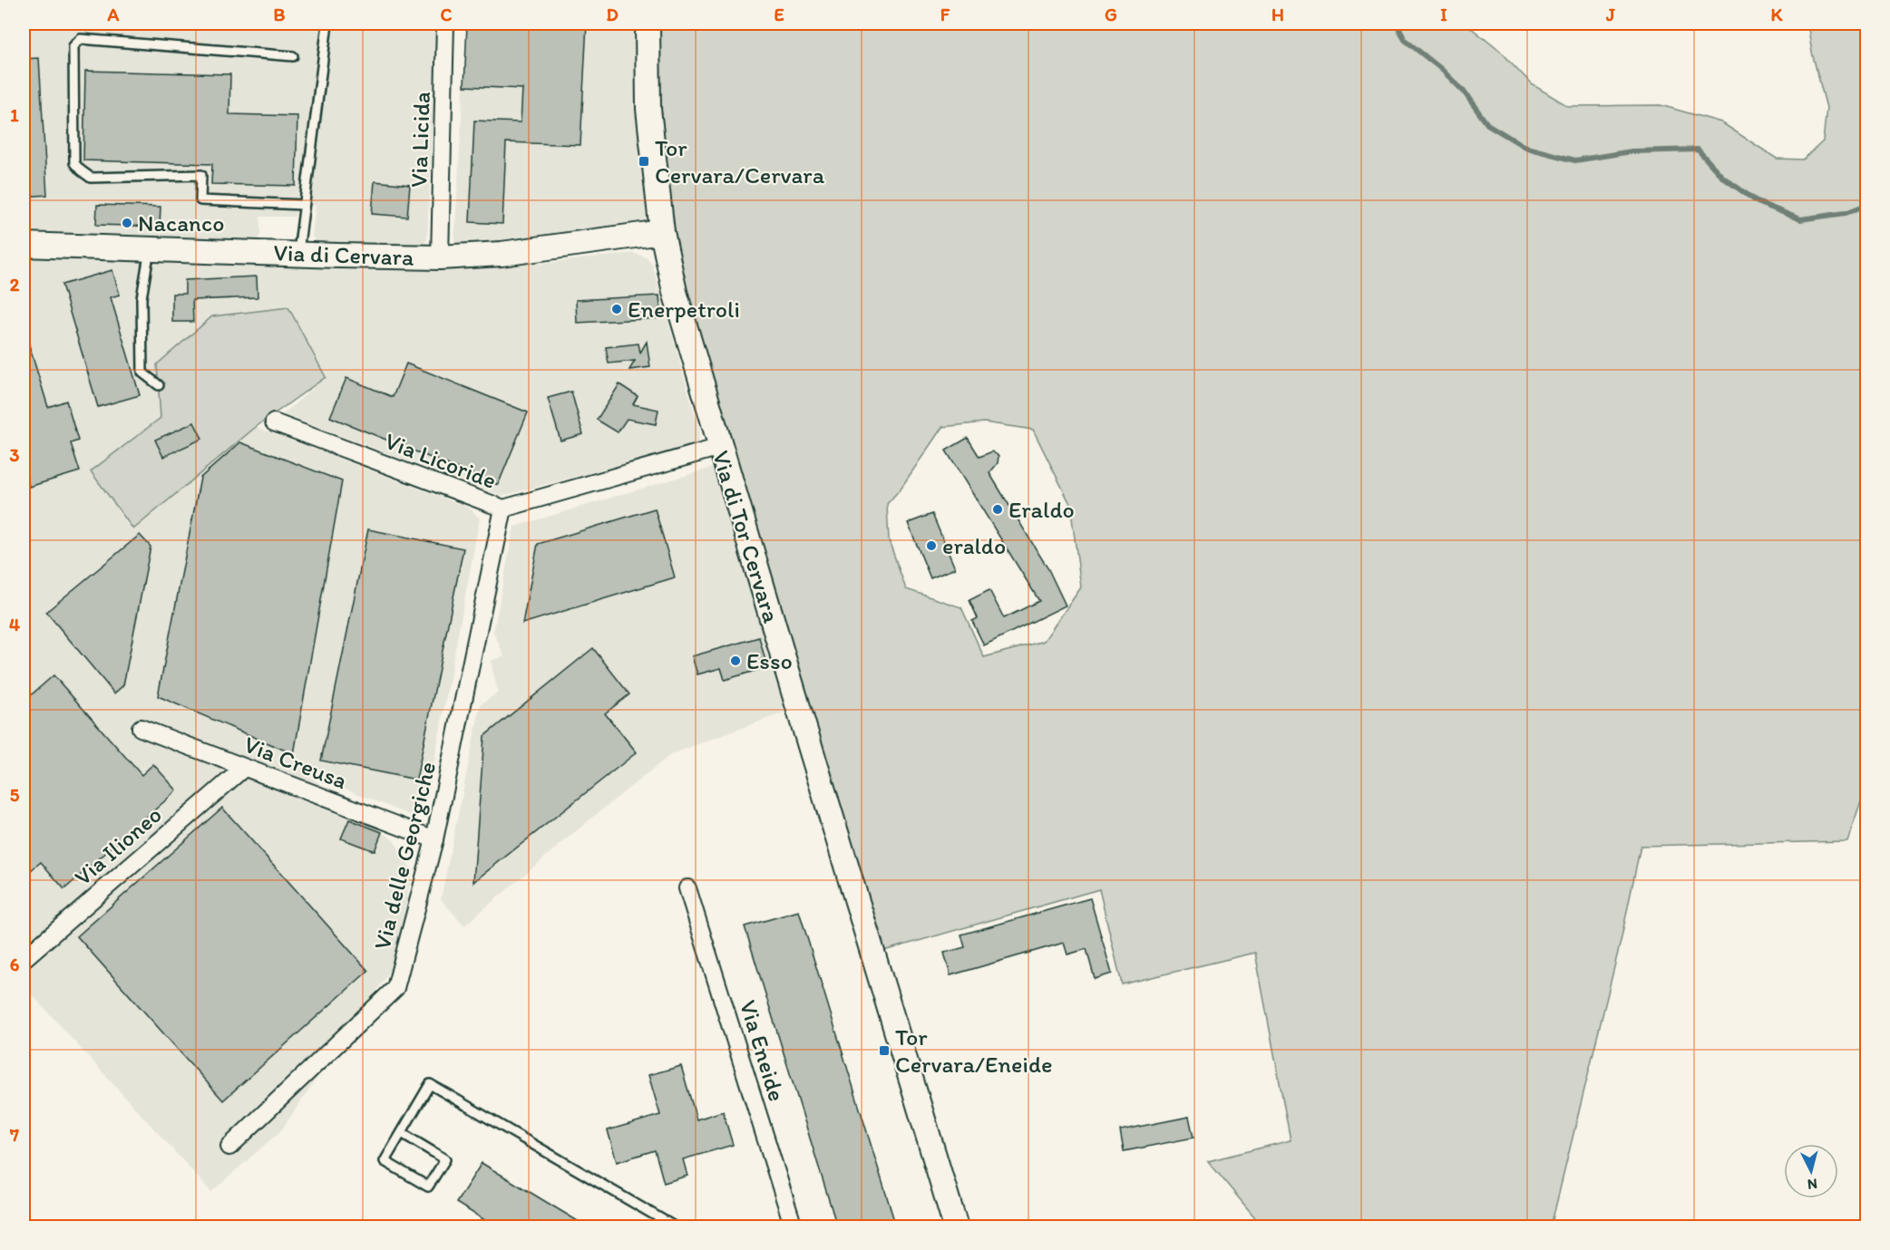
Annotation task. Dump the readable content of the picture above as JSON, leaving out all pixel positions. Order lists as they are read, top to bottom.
{
  "streets": {
    "street": [
      "Via Licida",
      "Via di Cervara",
      "Via Licoride",
      "Via di Tor Cervara",
      "Via Creusa",
      "Via Ilioneo",
      "Via delle Georgiche",
      "Via Eneide"
    ]
  },
  "crossings": [
    ["Via Licida", "Via di Cervara"],
    ["Via di Cervara", "Via di Tor Cervara"],
    ["Via Licoride", "Via di Tor Cervara"],
    ["Via Licoride", "Via delle Georgiche"],
    ["Via Creusa", "Via Ilioneo"],
    ["Via Creusa", "Via delle Georgiche"]
  ],
  "places": {
    "transit": ["Tor Cervara/Cervara", "Tor Cervara/Eneide"],
    "other": [
      "Nacanco",
      "Enerpetroli",
      "Eraldo",
      "eraldo",
      "Esso"
    ]
  },
  "north": "bottom",
  "grid": {
    "columns": [
      "A",
      "B",
      "C",
      "D",
      "E",
      "F",
      "G",
      "H",
      "I",
      "J",
      "K"
    ],
    "rows": [
      "1",
      "2",
      "3",
      "4",
      "5",
      "6",
      "7"
    ]
  }
}
